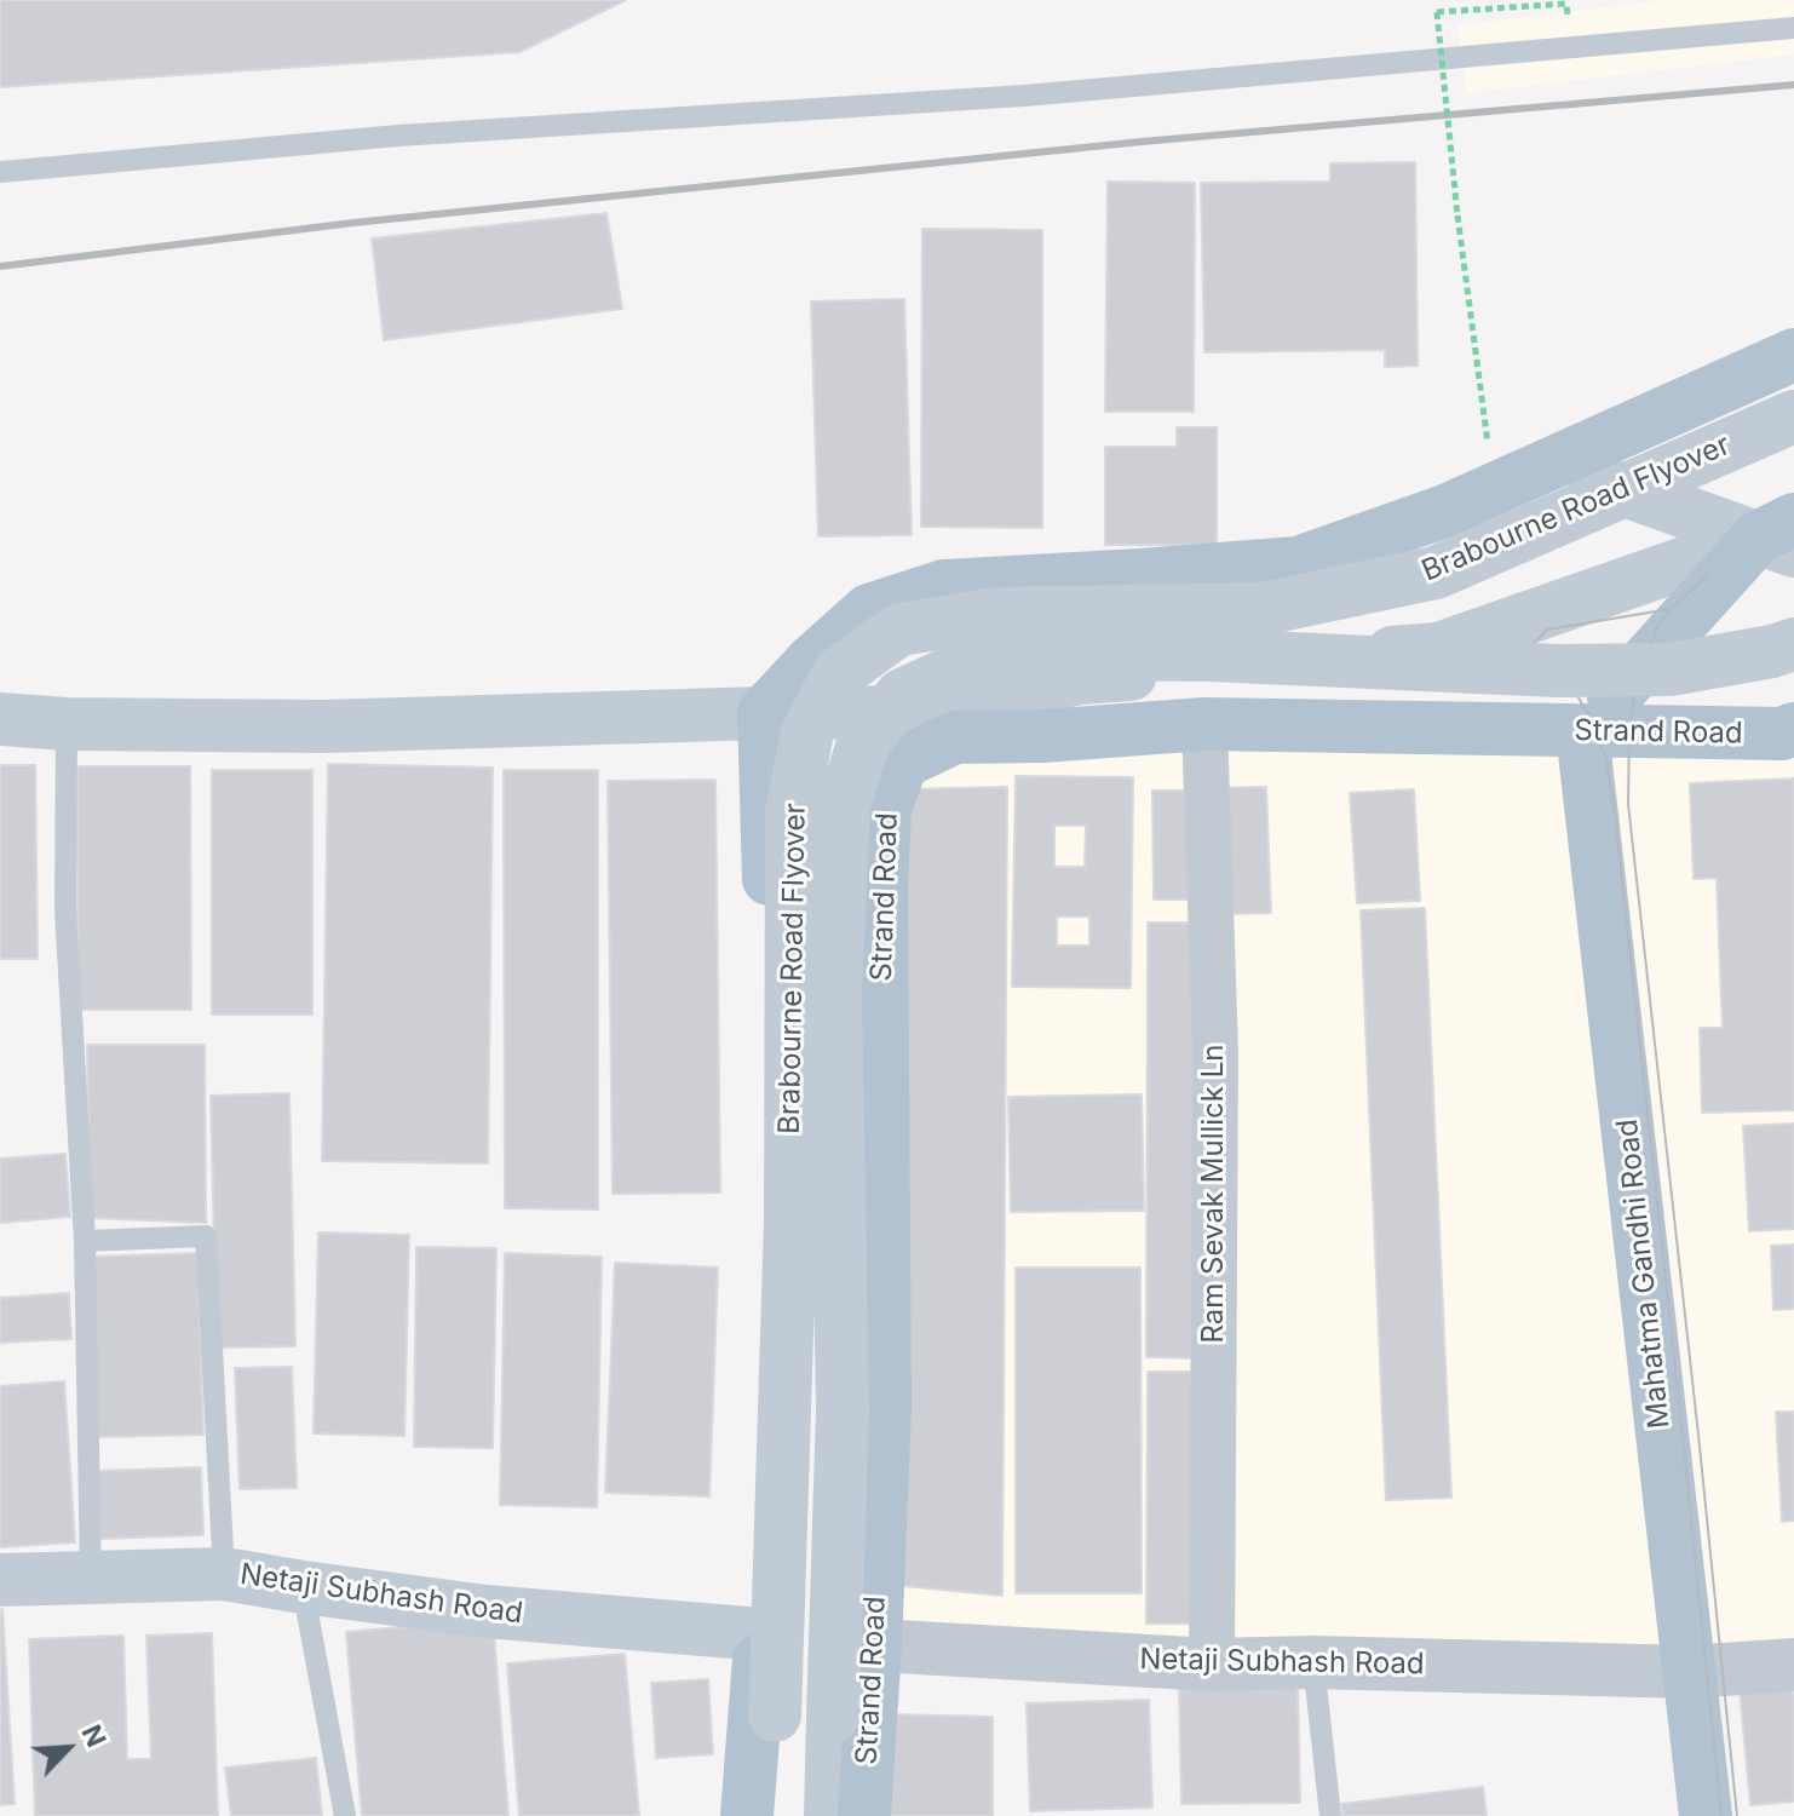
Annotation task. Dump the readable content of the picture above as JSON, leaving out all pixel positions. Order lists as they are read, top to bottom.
{
  "streets": {
    "main road": [
      "Brabourne Road Flyover",
      "Strand Road",
      "Mahatma Gandhi Road",
      "Netaji Subhash Road"
    ],
    "street": ["Ram Sevak Mullick Ln"]
  },
  "crossings": [
    ["Strand Road", "Ram Sevak Mullick Ln"],
    ["Strand Road", "Mahatma Gandhi Road"],
    ["Strand Road", "Netaji Subhash Road"],
    ["Ram Sevak Mullick Ln", "Netaji Subhash Road"],
    ["Mahatma Gandhi Road", "Netaji Subhash Road"]
  ],
  "north": "top right"
}
